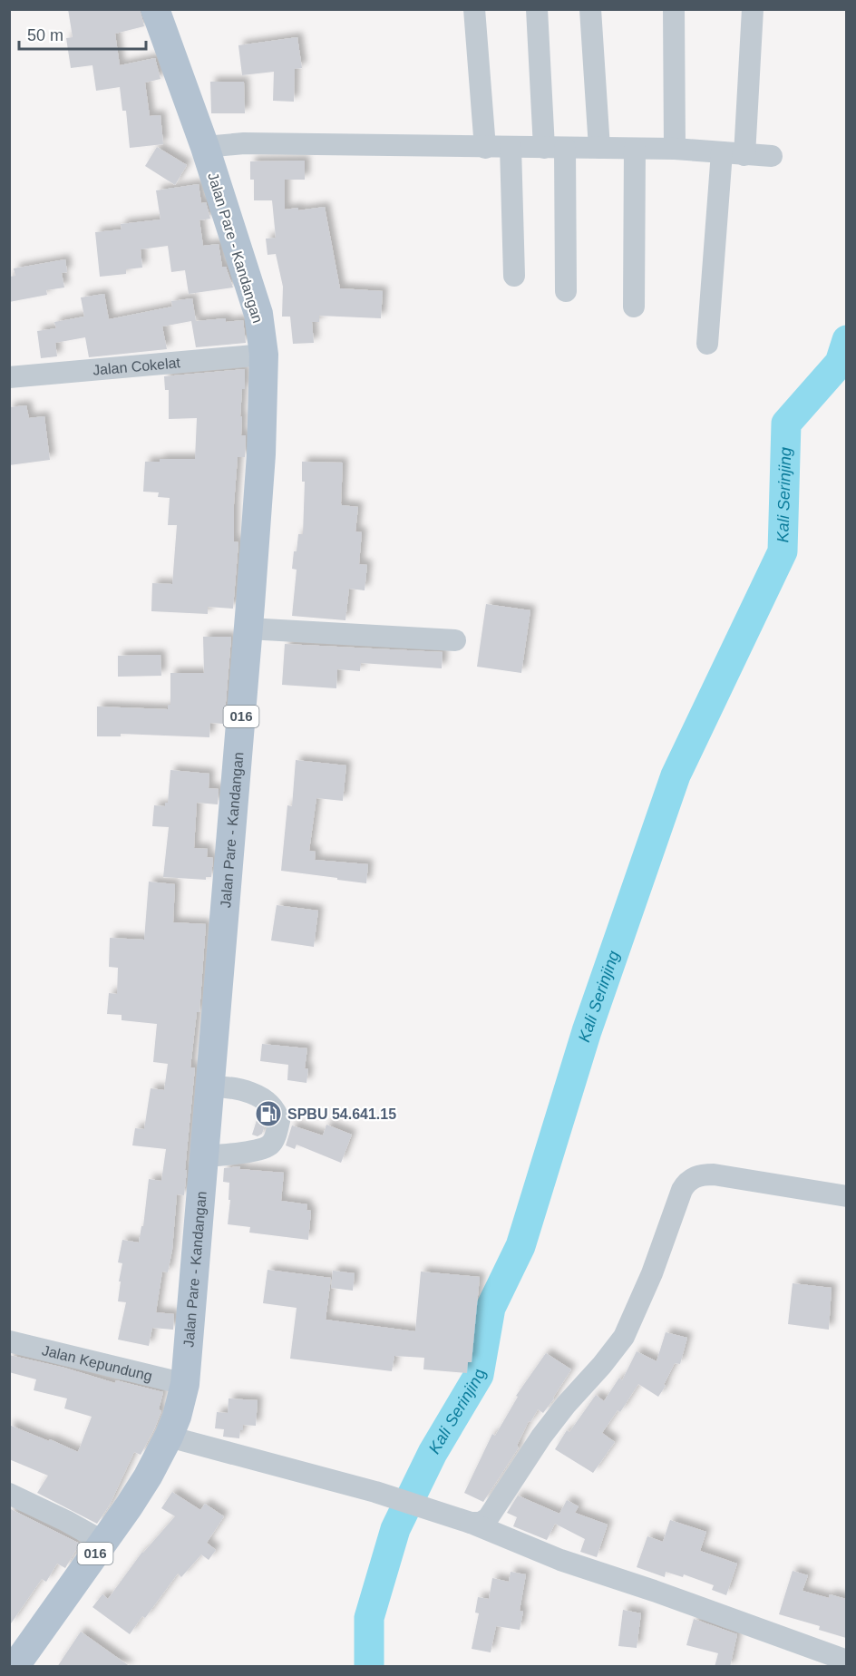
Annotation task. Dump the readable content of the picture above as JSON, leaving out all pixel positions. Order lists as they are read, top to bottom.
{
  "streets": {
    "main road": ["Jalan Pare - Kandangan", "016"],
    "street": ["Jalan Cokelat", "Jalan Kepundung"]
  },
  "crossings": [
    ["Jalan Pare - Kandangan", "Jalan Cokelat"],
    ["Jalan Pare - Kandangan", "016"],
    ["Jalan Pare - Kandangan", "Jalan Kepundung"]
  ],
  "water": ["Kali Serinjing"],
  "places": {
    "fuel station": ["SPBU 54.641.15"]
  },
  "scale_bar": "50 m"
}
